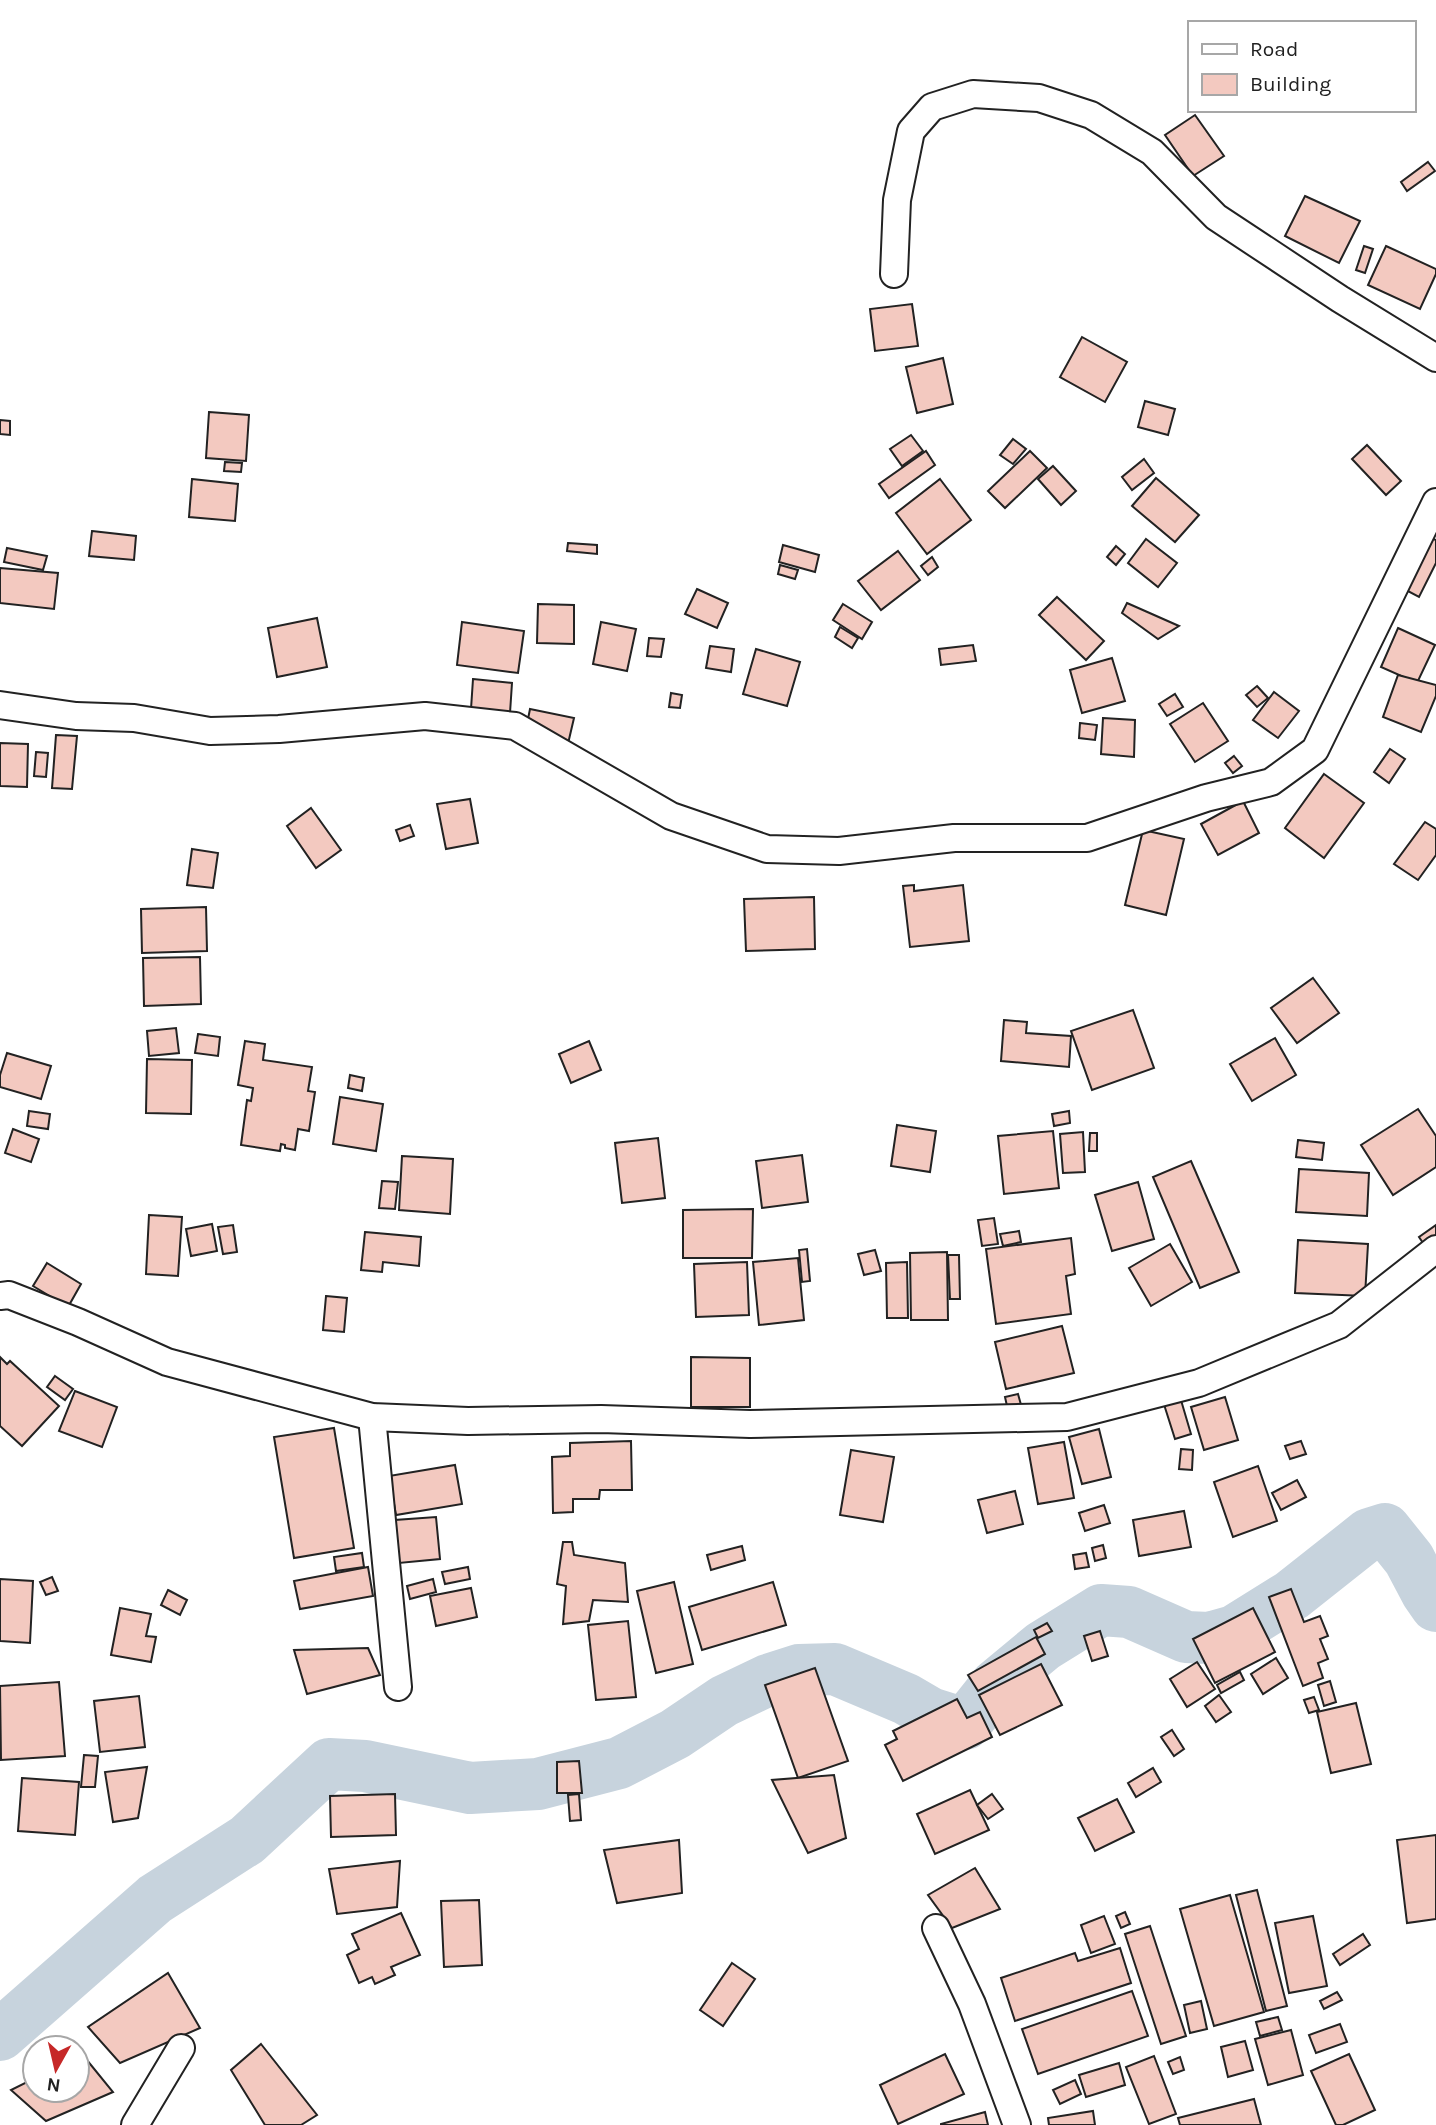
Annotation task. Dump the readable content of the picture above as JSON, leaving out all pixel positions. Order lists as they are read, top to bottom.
{
  "legend": ["Road", "Building"],
  "north": "bottom"
}
